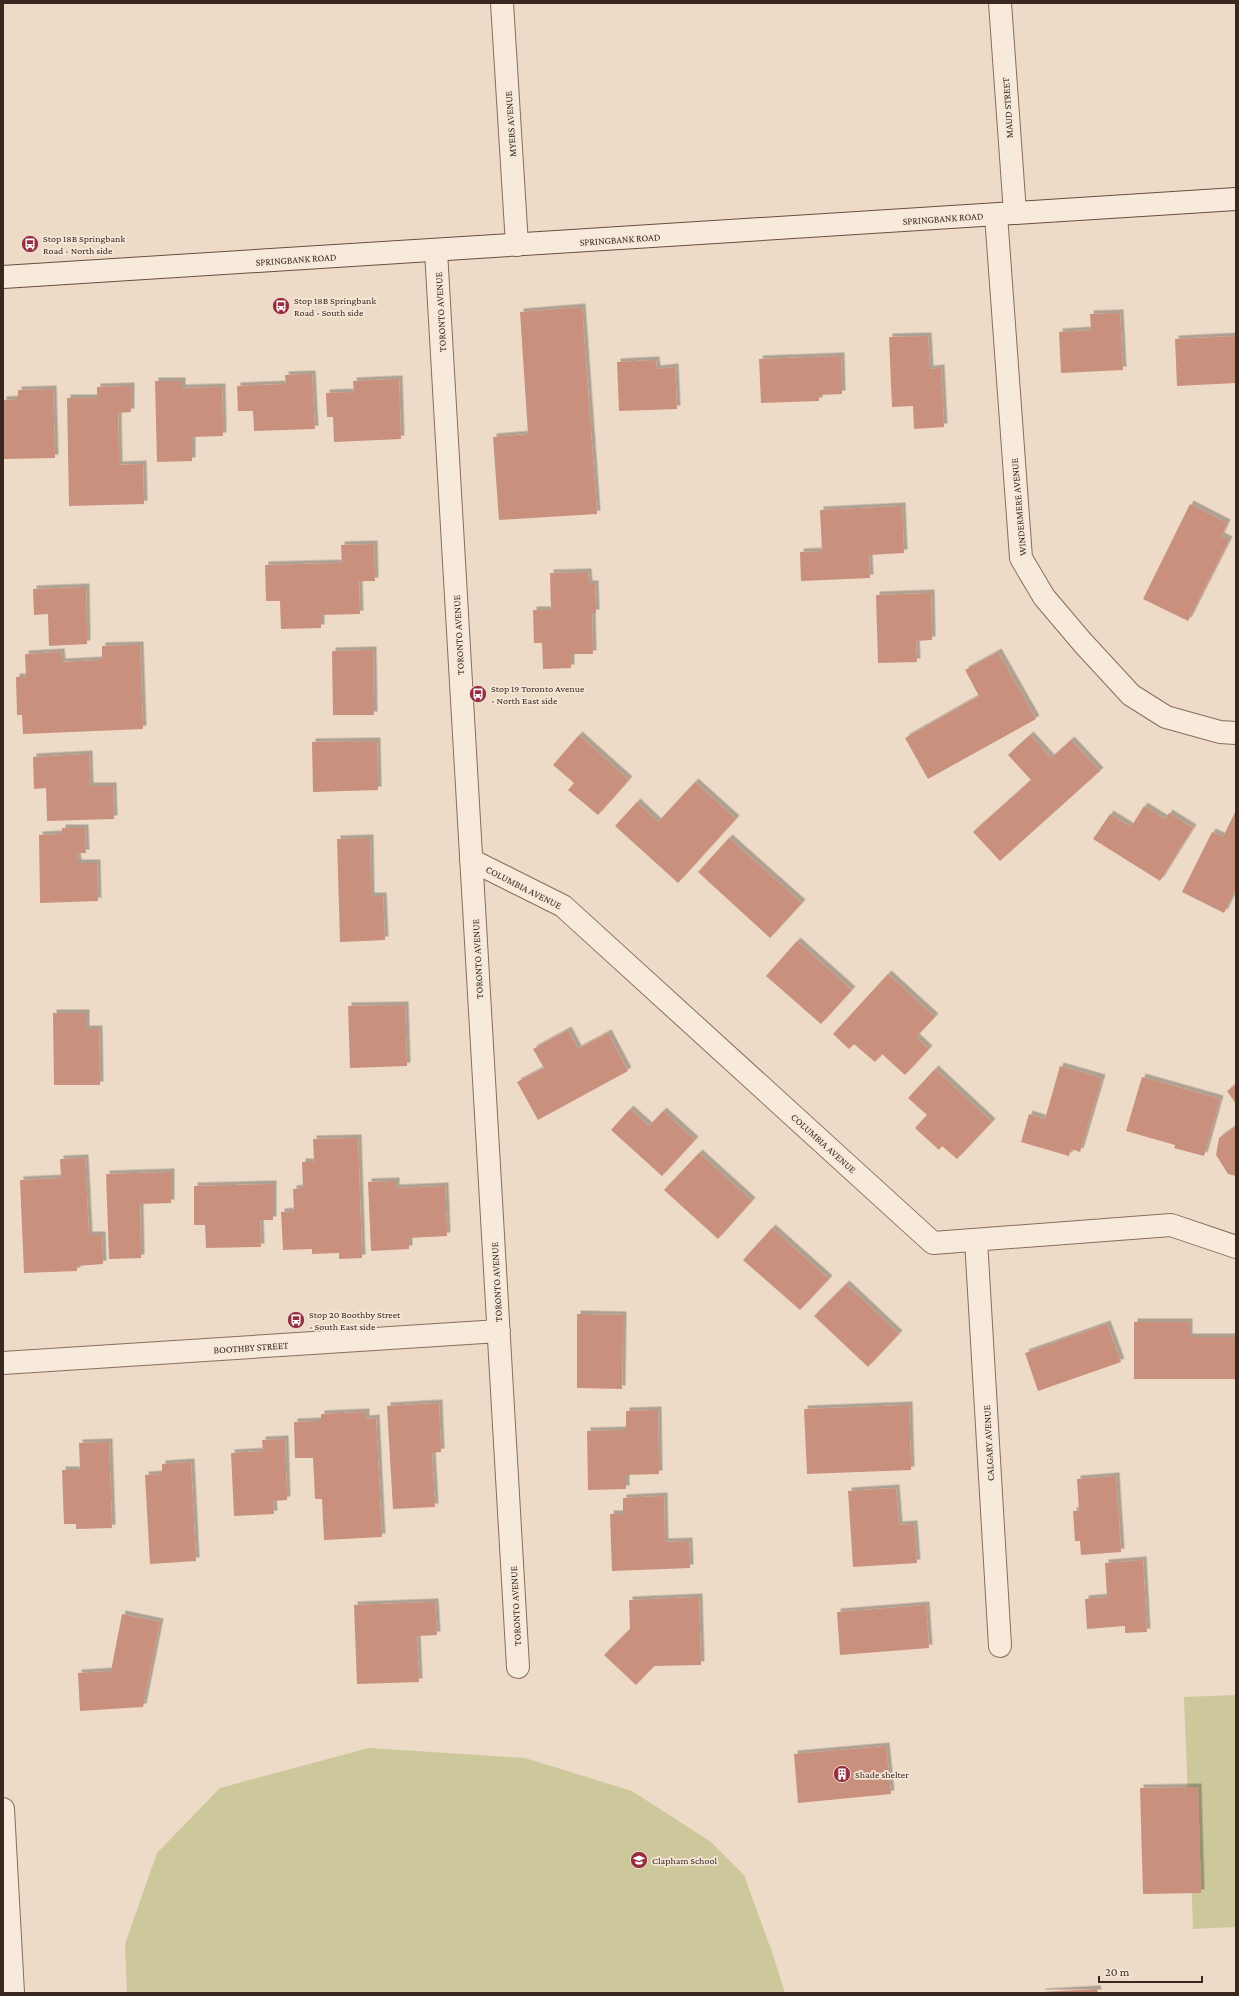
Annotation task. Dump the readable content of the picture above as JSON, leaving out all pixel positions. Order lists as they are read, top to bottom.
{
  "streets": {
    "street": [
      "MAUD STREET",
      "MYERS AVENUE",
      "SPRINGBANK ROAD",
      "TORONTO AVENUE",
      "WINDERMERE AVENUE",
      "COLUMBIA AVENUE",
      "BOOTHBY STREET",
      "CALGARY AVENUE"
    ]
  },
  "crossings": [
    ["MAUD STREET", "SPRINGBANK ROAD"],
    ["MAUD STREET", "WINDERMERE AVENUE"],
    ["MYERS AVENUE", "SPRINGBANK ROAD"],
    ["SPRINGBANK ROAD", "TORONTO AVENUE"],
    ["SPRINGBANK ROAD", "WINDERMERE AVENUE"],
    ["TORONTO AVENUE", "COLUMBIA AVENUE"],
    ["TORONTO AVENUE", "BOOTHBY STREET"],
    ["COLUMBIA AVENUE", "CALGARY AVENUE"]
  ],
  "places": {
    "bus stop": [
      "Stop 18B Springbank Road - North side",
      "Stop 18B Springbank Road - South side",
      "Stop 19 Toronto Avenue - North East side",
      "Stop 20 Boothby Street - South East side"
    ],
    "building": ["Shade shelter"],
    "school or university": ["Clapham School"]
  },
  "scale_bar": "20 m"
}
